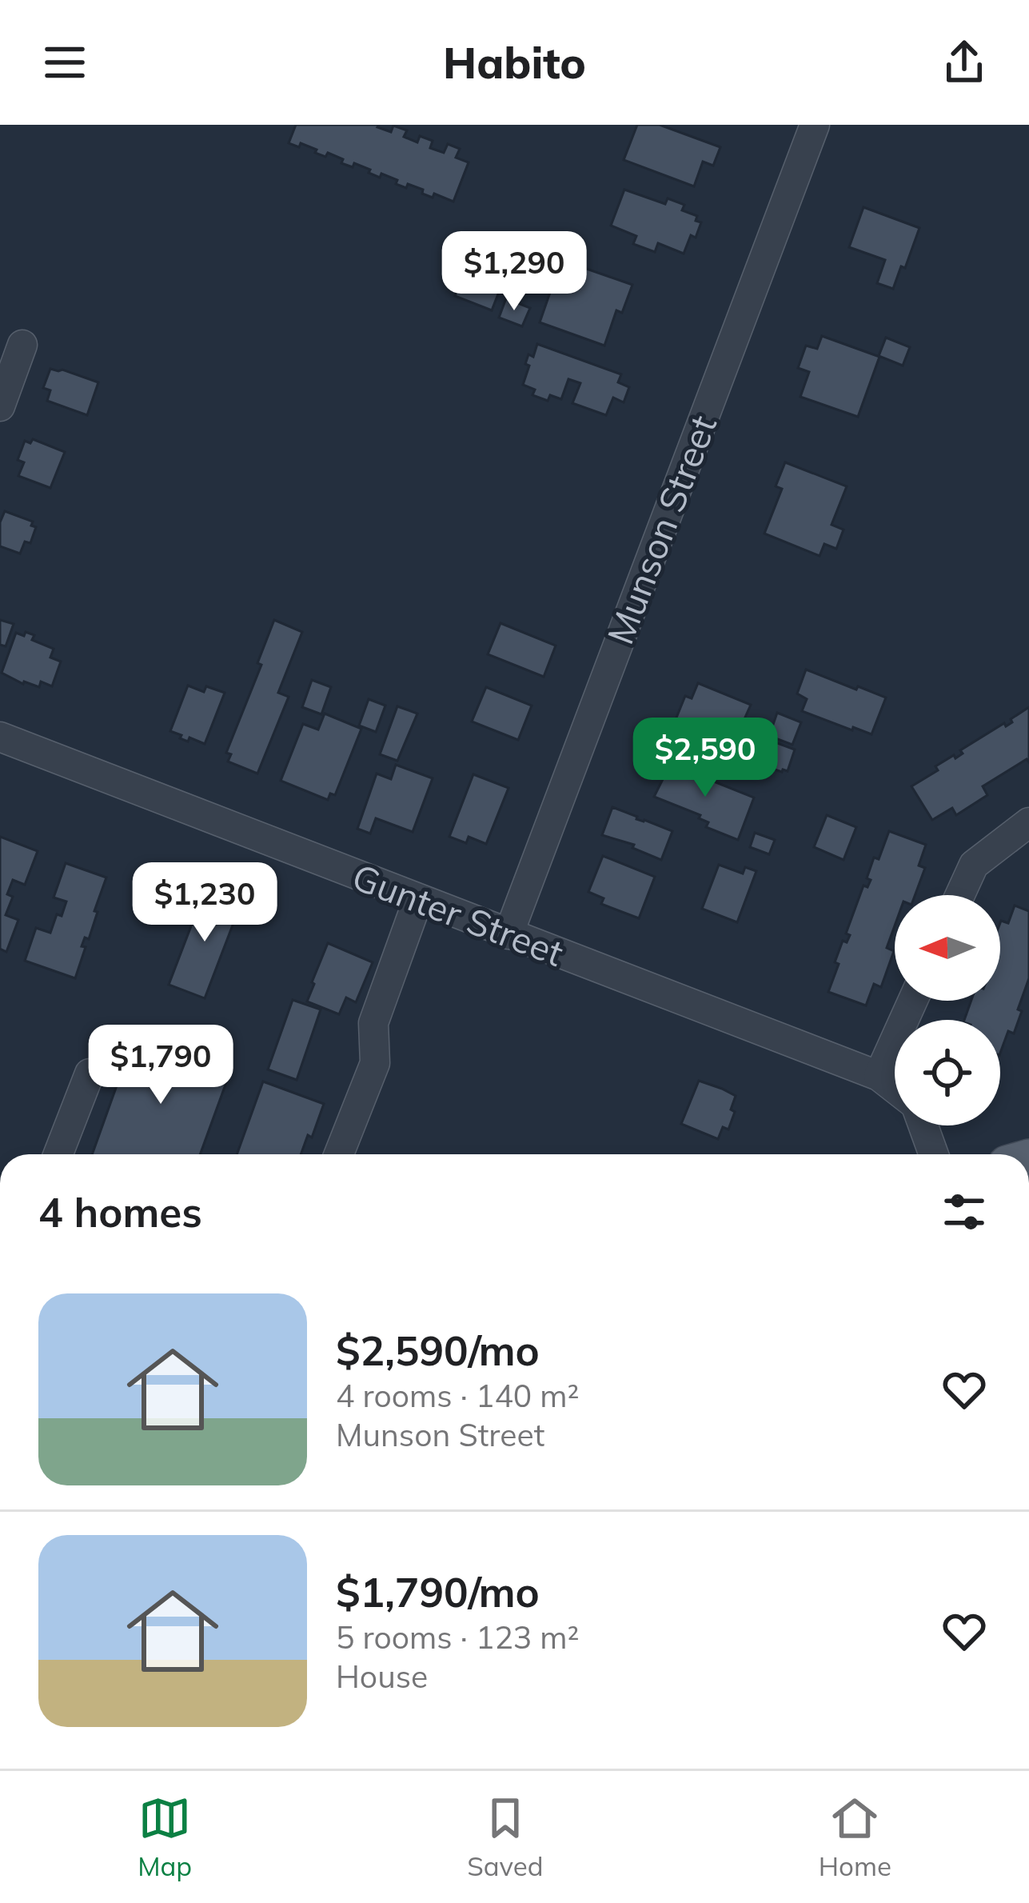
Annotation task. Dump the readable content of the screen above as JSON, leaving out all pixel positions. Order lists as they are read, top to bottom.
{
  "streets": {
    "street": ["Munson Street", "Gunter Street"]
  },
  "crossings": [
    ["Munson Street", "Gunter Street"]
  ],
  "north": "left",
  "page": {
    "header": "Habito",
    "price": [
      "$1,290",
      "$2,590",
      "$1,230",
      "$1,790"
    ],
    "heading": "4 homes",
    "list": [
      {
        "name": "$2,590/mo",
        "note": "4 rooms · 140 m² · Munson Street"
      },
      {
        "name": "$1,790/mo",
        "note": "5 rooms · 123 m² · House"
      }
    ],
    "tabs": ["Map", "Saved", "Home"]
  }
}
